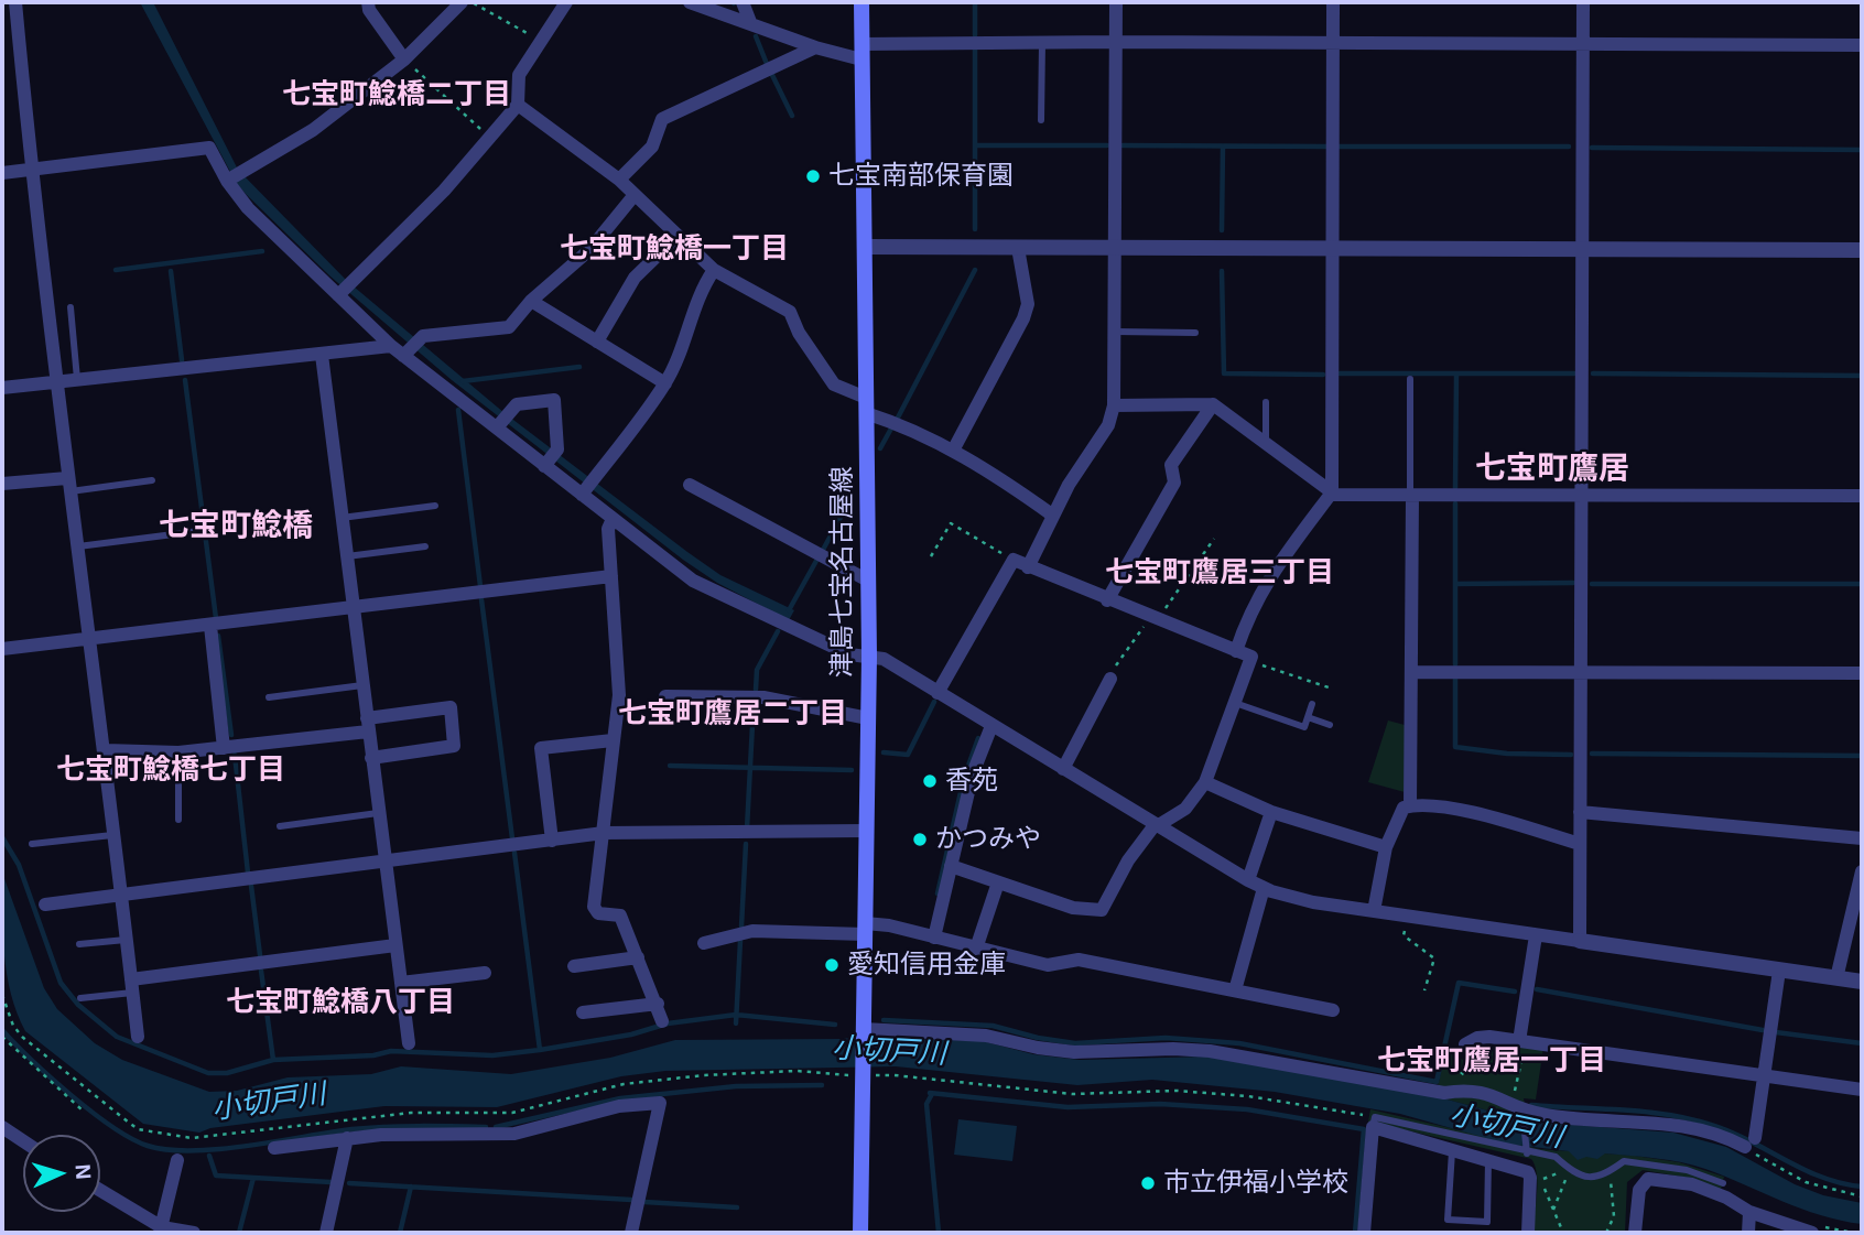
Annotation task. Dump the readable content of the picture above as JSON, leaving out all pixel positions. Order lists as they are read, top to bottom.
{
  "streets": {
    "main road": ["津島七宝名古屋線"]
  },
  "districts": [
    "七宝町鯰橋二丁目",
    "七宝町鯰橋一丁目",
    "七宝町鷹居",
    "七宝町鯰橋",
    "七宝町鷹居三丁目",
    "七宝町鷹居二丁目",
    "七宝町鯰橋七丁目",
    "七宝町鯰橋八丁目",
    "七宝町鷹居一丁目"
  ],
  "water": ["小切戸川"],
  "places": [
    "七宝南部保育園",
    "香苑",
    "かつみや",
    "愛知信用金庫",
    "市立伊福小学校"
  ],
  "north": "right"
}
